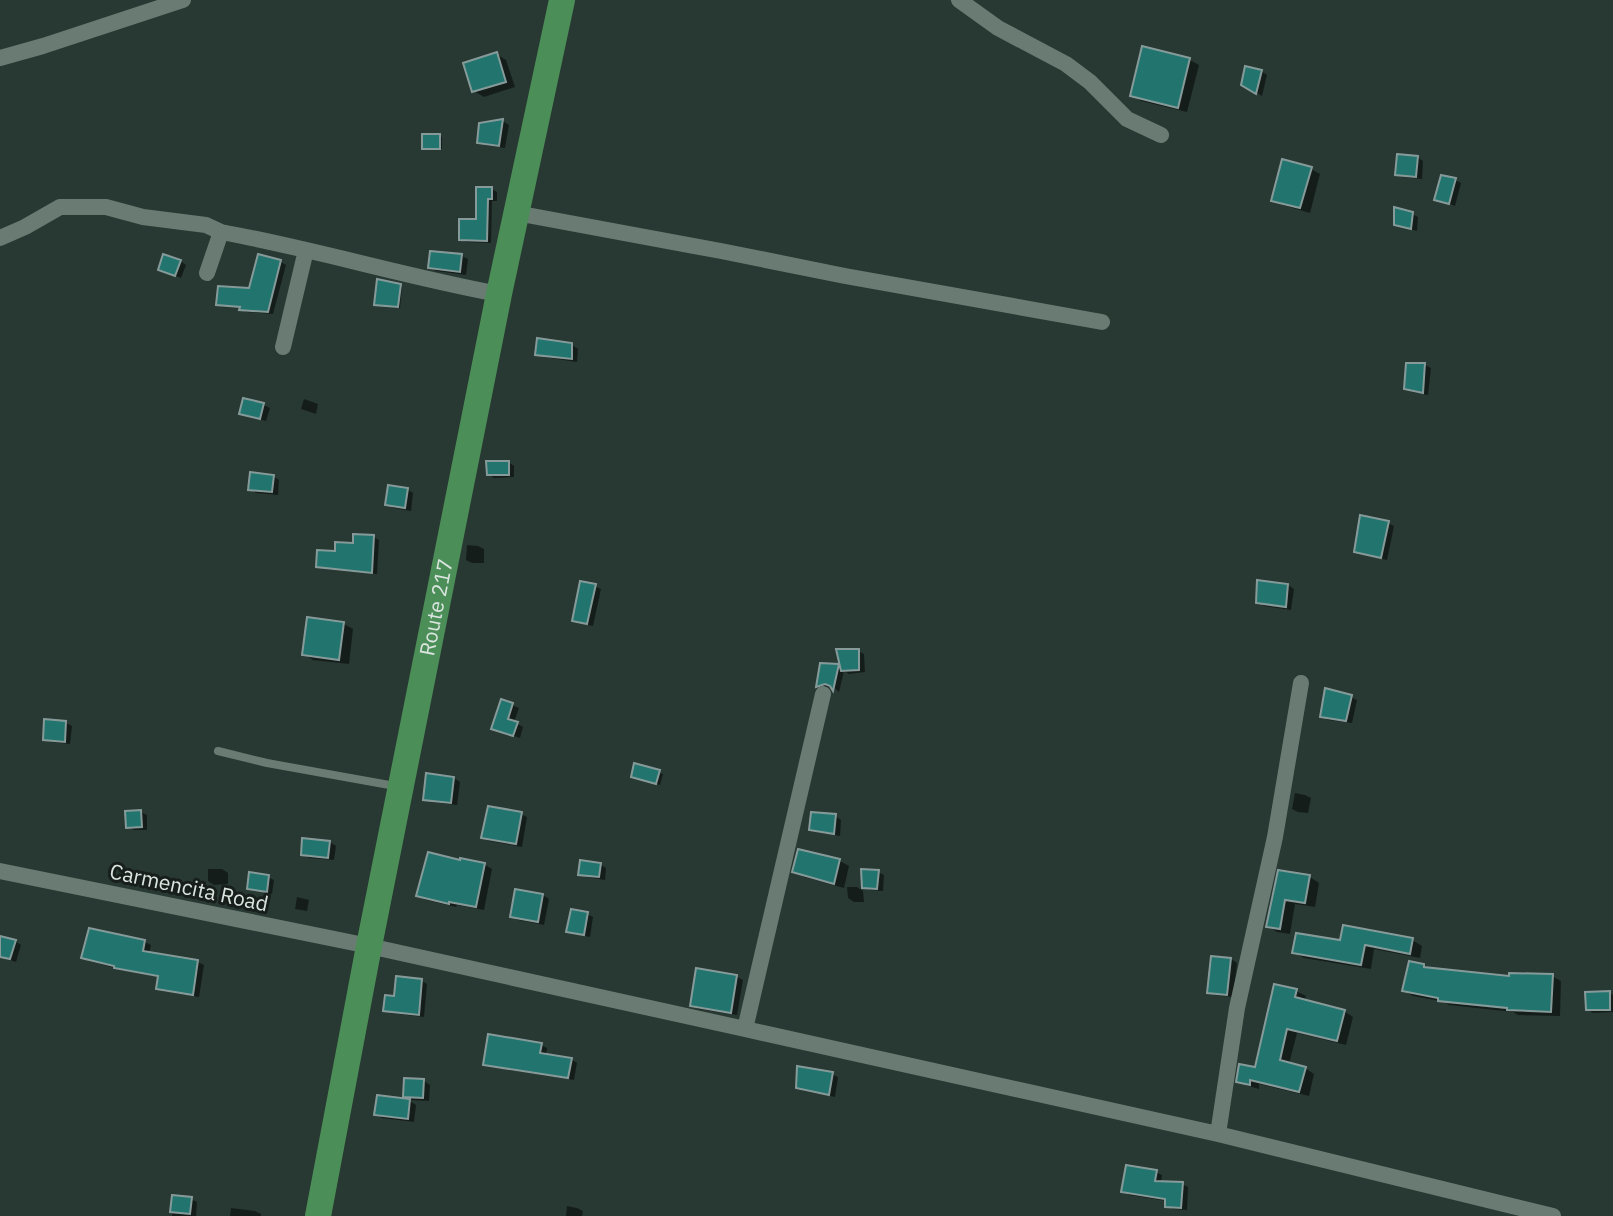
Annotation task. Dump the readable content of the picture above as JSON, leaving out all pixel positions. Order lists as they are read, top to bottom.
{
  "streets": {
    "main road": ["Route 217"],
    "street": ["Carmencita Road"]
  },
  "crossings": [
    ["Route 217", "Carmencita Road"]
  ]
}
